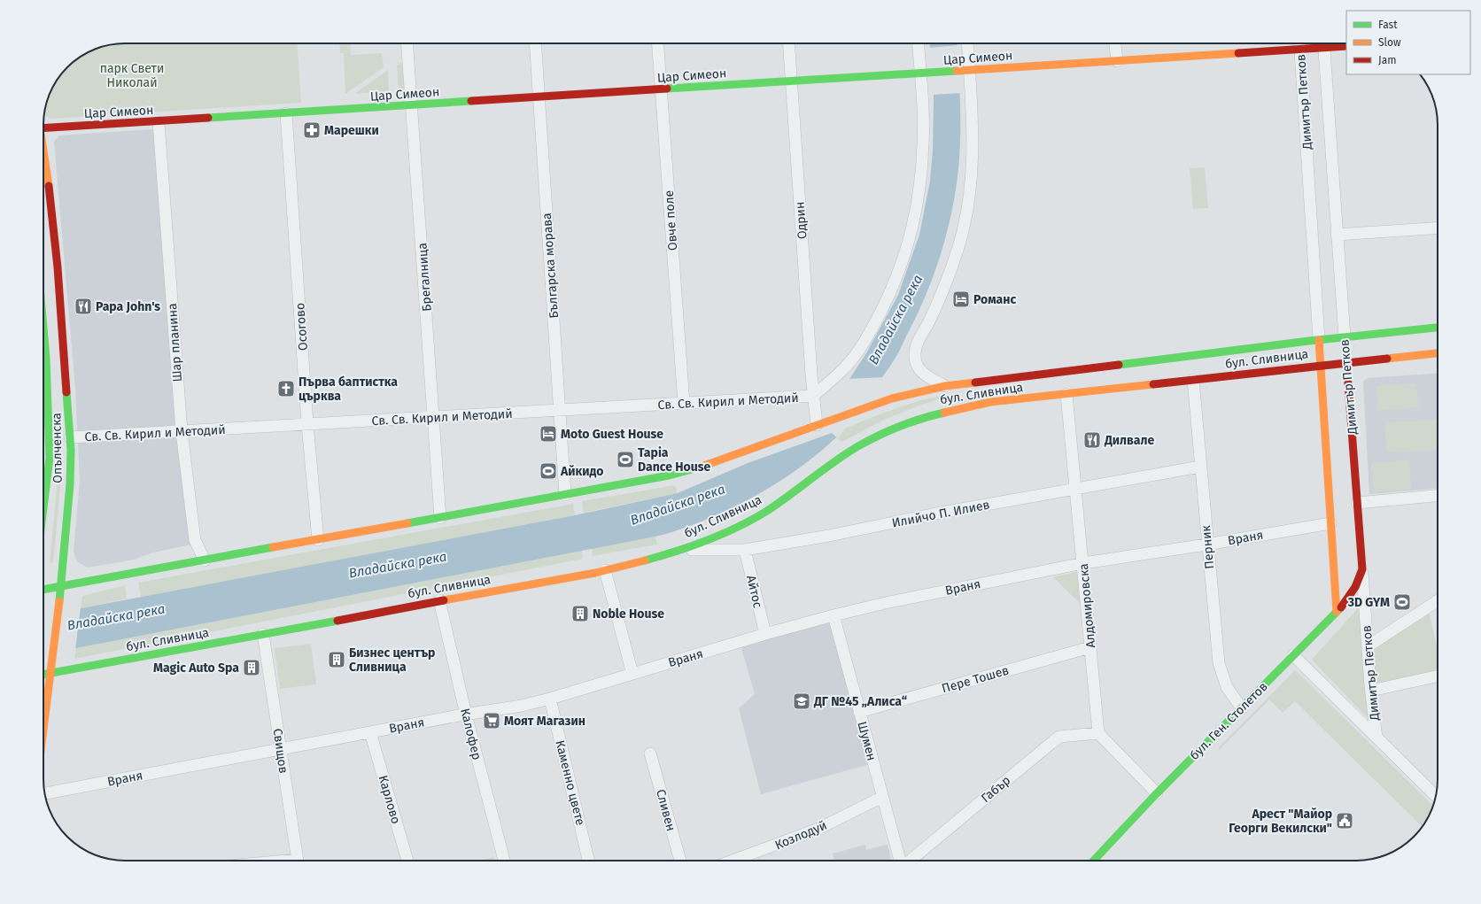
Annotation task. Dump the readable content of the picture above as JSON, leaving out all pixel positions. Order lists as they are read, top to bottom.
{
  "streets": {
    "main road": [
      "Цар Симеон",
      "Димитър Петков",
      "бул. Сливница",
      "Опълченска",
      "бул. Ген. Столетов"
    ],
    "street": [
      "Овче поле",
      "Одрин",
      "Българска морава",
      "Брегалница",
      "Осогово",
      "Шар планина",
      "Св. Св. Кирил и Методий",
      "Илийчо П. Илиев",
      "Враня",
      "Перник",
      "Айтос",
      "Алдомировска",
      "Пере Тошев",
      "Калофер",
      "Шумен",
      "Свищов",
      "Каменно цвете",
      "Габър",
      "Карлово",
      "Сливен",
      "Козлодуй"
    ]
  },
  "crossings": [
    ["Цар Симеон", "Димитър Петков"],
    ["Цар Симеон", "Овче поле"],
    ["Цар Симеон", "Одрин"],
    ["Цар Симеон", "Българска морава"],
    ["Цар Симеон", "Брегалница"],
    ["Цар Симеон", "Осогово"],
    ["Цар Симеон", "Шар планина"],
    ["Димитър Петков", "бул. Сливница"],
    ["Димитър Петков", "Враня"],
    ["Димитър Петков", "бул. Ген. Столетов"],
    ["Овче поле", "Св. Св. Кирил и Методий"],
    ["Одрин", "бул. Сливница"],
    ["Одрин", "Св. Св. Кирил и Методий"],
    ["Българска морава", "бул. Сливница"],
    ["Българска морава", "Св. Св. Кирил и Методий"],
    ["Брегалница", "бул. Сливница"],
    ["Брегалница", "Св. Св. Кирил и Методий"],
    ["Осогово", "бул. Сливница"],
    ["Осогово", "Св. Св. Кирил и Методий"],
    ["Шар планина", "бул. Сливница"],
    ["Шар планина", "Св. Св. Кирил и Методий"],
    ["бул. Сливница", "Опълченска"],
    ["бул. Сливница", "Илийчо П. Илиев"],
    ["бул. Сливница", "Перник"],
    ["бул. Сливница", "Алдомировска"],
    ["бул. Сливница", "Калофер"],
    ["бул. Сливница", "Свищов"],
    ["Св. Св. Кирил и Методий", "Опълченска"],
    ["Илийчо П. Илиев", "Перник"],
    ["Илийчо П. Илиев", "Айтос"],
    ["Илийчо П. Илиев", "Алдомировска"],
    ["Враня", "Перник"],
    ["Враня", "Айтос"],
    ["Враня", "Алдомировска"],
    ["Враня", "Калофер"],
    ["Враня", "Шумен"],
    ["Враня", "Свищов"],
    ["Враня", "Каменно цвете"],
    ["Враня", "Карлово"],
    ["Перник", "бул. Ген. Столетов"],
    ["Алдомировска", "Пере Тошев"],
    ["Алдомировска", "Габър"],
    ["Пере Тошев", "Шумен"],
    ["Шумен", "Козлодуй"]
  ],
  "water": ["Владайска река"],
  "parks": ["парк Свети Николай"],
  "places": {
    "pharmacy": ["Марешки"],
    "hotel": ["Романс", "Moto Guest House"],
    "restaurant": ["Papa John's", "Дилвале"],
    "church": ["Първа баптистка църква"],
    "sports": ["Tapia Dance House", "Айкидо", "3D GYM"],
    "building": ["Noble House", "Бизнес център Сливница", "Magic Auto Spa"],
    "school or university": ["ДГ №45 „Алиса“"],
    "supermarket": ["Моят Магазин"],
    "public building": ["Арест \"Майор Георги Векилски\""]
  },
  "legend": ["Fast", "Slow", "Jam"]
}
